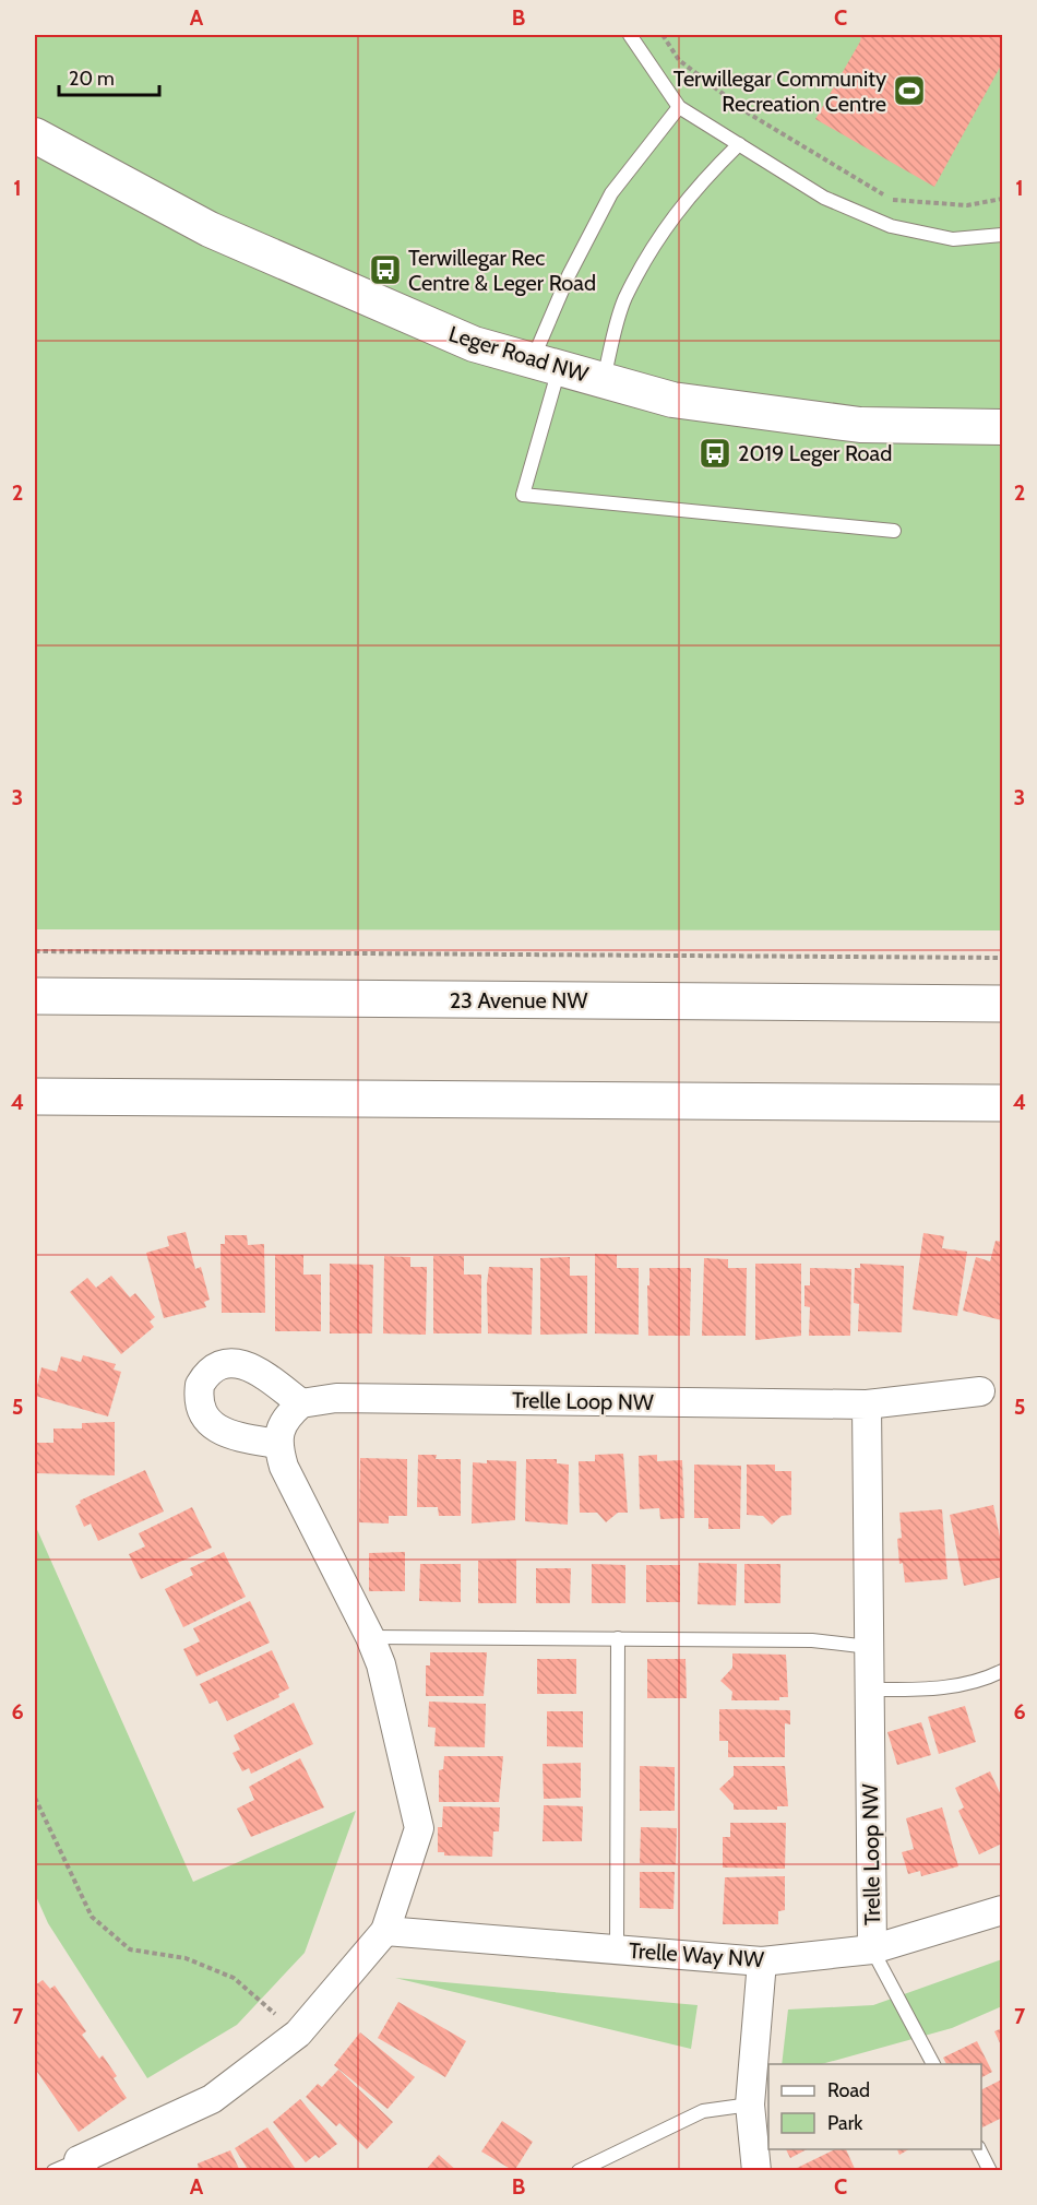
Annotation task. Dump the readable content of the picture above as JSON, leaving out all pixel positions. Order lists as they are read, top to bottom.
{
  "streets": {
    "main road": ["23 Avenue NW"],
    "street": ["Leger Road NW", "Trelle Loop NW", "Trelle Way NW"]
  },
  "crossings": [
    ["Trelle Loop NW", "Trelle Way NW"]
  ],
  "places": {
    "sports": ["Terwillegar Community Recreation Centre"],
    "bus stop": ["Terwillegar Rec Centre & Leger Road", "2019 Leger Road"]
  },
  "legend": ["Road", "Park"],
  "scale_bar": "20 m",
  "grid": {
    "columns": ["A", "B", "C"],
    "rows": [
      "1",
      "2",
      "3",
      "4",
      "5",
      "6",
      "7"
    ]
  }
}
